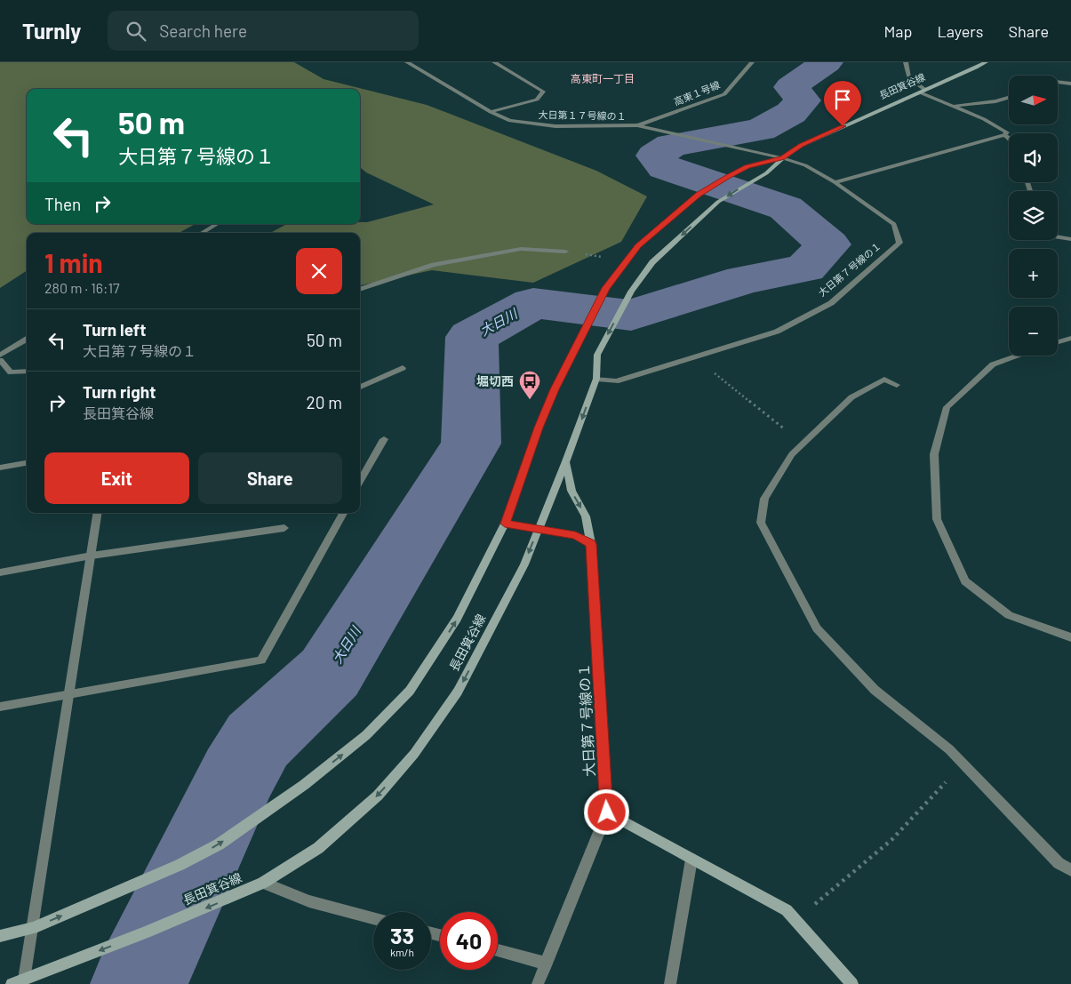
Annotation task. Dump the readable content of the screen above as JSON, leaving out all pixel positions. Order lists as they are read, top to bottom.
{
  "streets": {
    "street": [
      "長田箕谷線",
      "高東１号線",
      "大日第１７号線の１",
      "大日第７号線の１"
    ]
  },
  "crossings": [
    ["長田箕谷線", "大日第７号線の１"],
    ["高東１号線", "大日第１７号線の１"],
    ["高東１号線", "大日第７号線の１"],
    ["大日第１７号線の１", "大日第７号線の１"]
  ],
  "districts": ["高東町一丁目"],
  "water": ["大日川"],
  "places": {
    "bus stop": ["堀切西"]
  },
  "north": "right",
  "page": {
    "header": "Turnly",
    "search": "Search here",
    "nav": ["Map", "Layers", "Share"],
    "map_buttons": ["+", "−"],
    "turn": ["50 m", "大日第７号線の１"],
    "then": "Then",
    "heading": ["1 min", "280 m · 16:17"],
    "list": [
      {
        "name": "Turn left",
        "note": "大日第７号線の１",
        "value": "50 m"
      },
      {
        "name": "Turn right",
        "note": "長田箕谷線",
        "value": "20 m"
      }
    ],
    "buttons": ["Exit", "Share"],
    "speed": "33 km/h",
    "limit": "40"
  }
}
